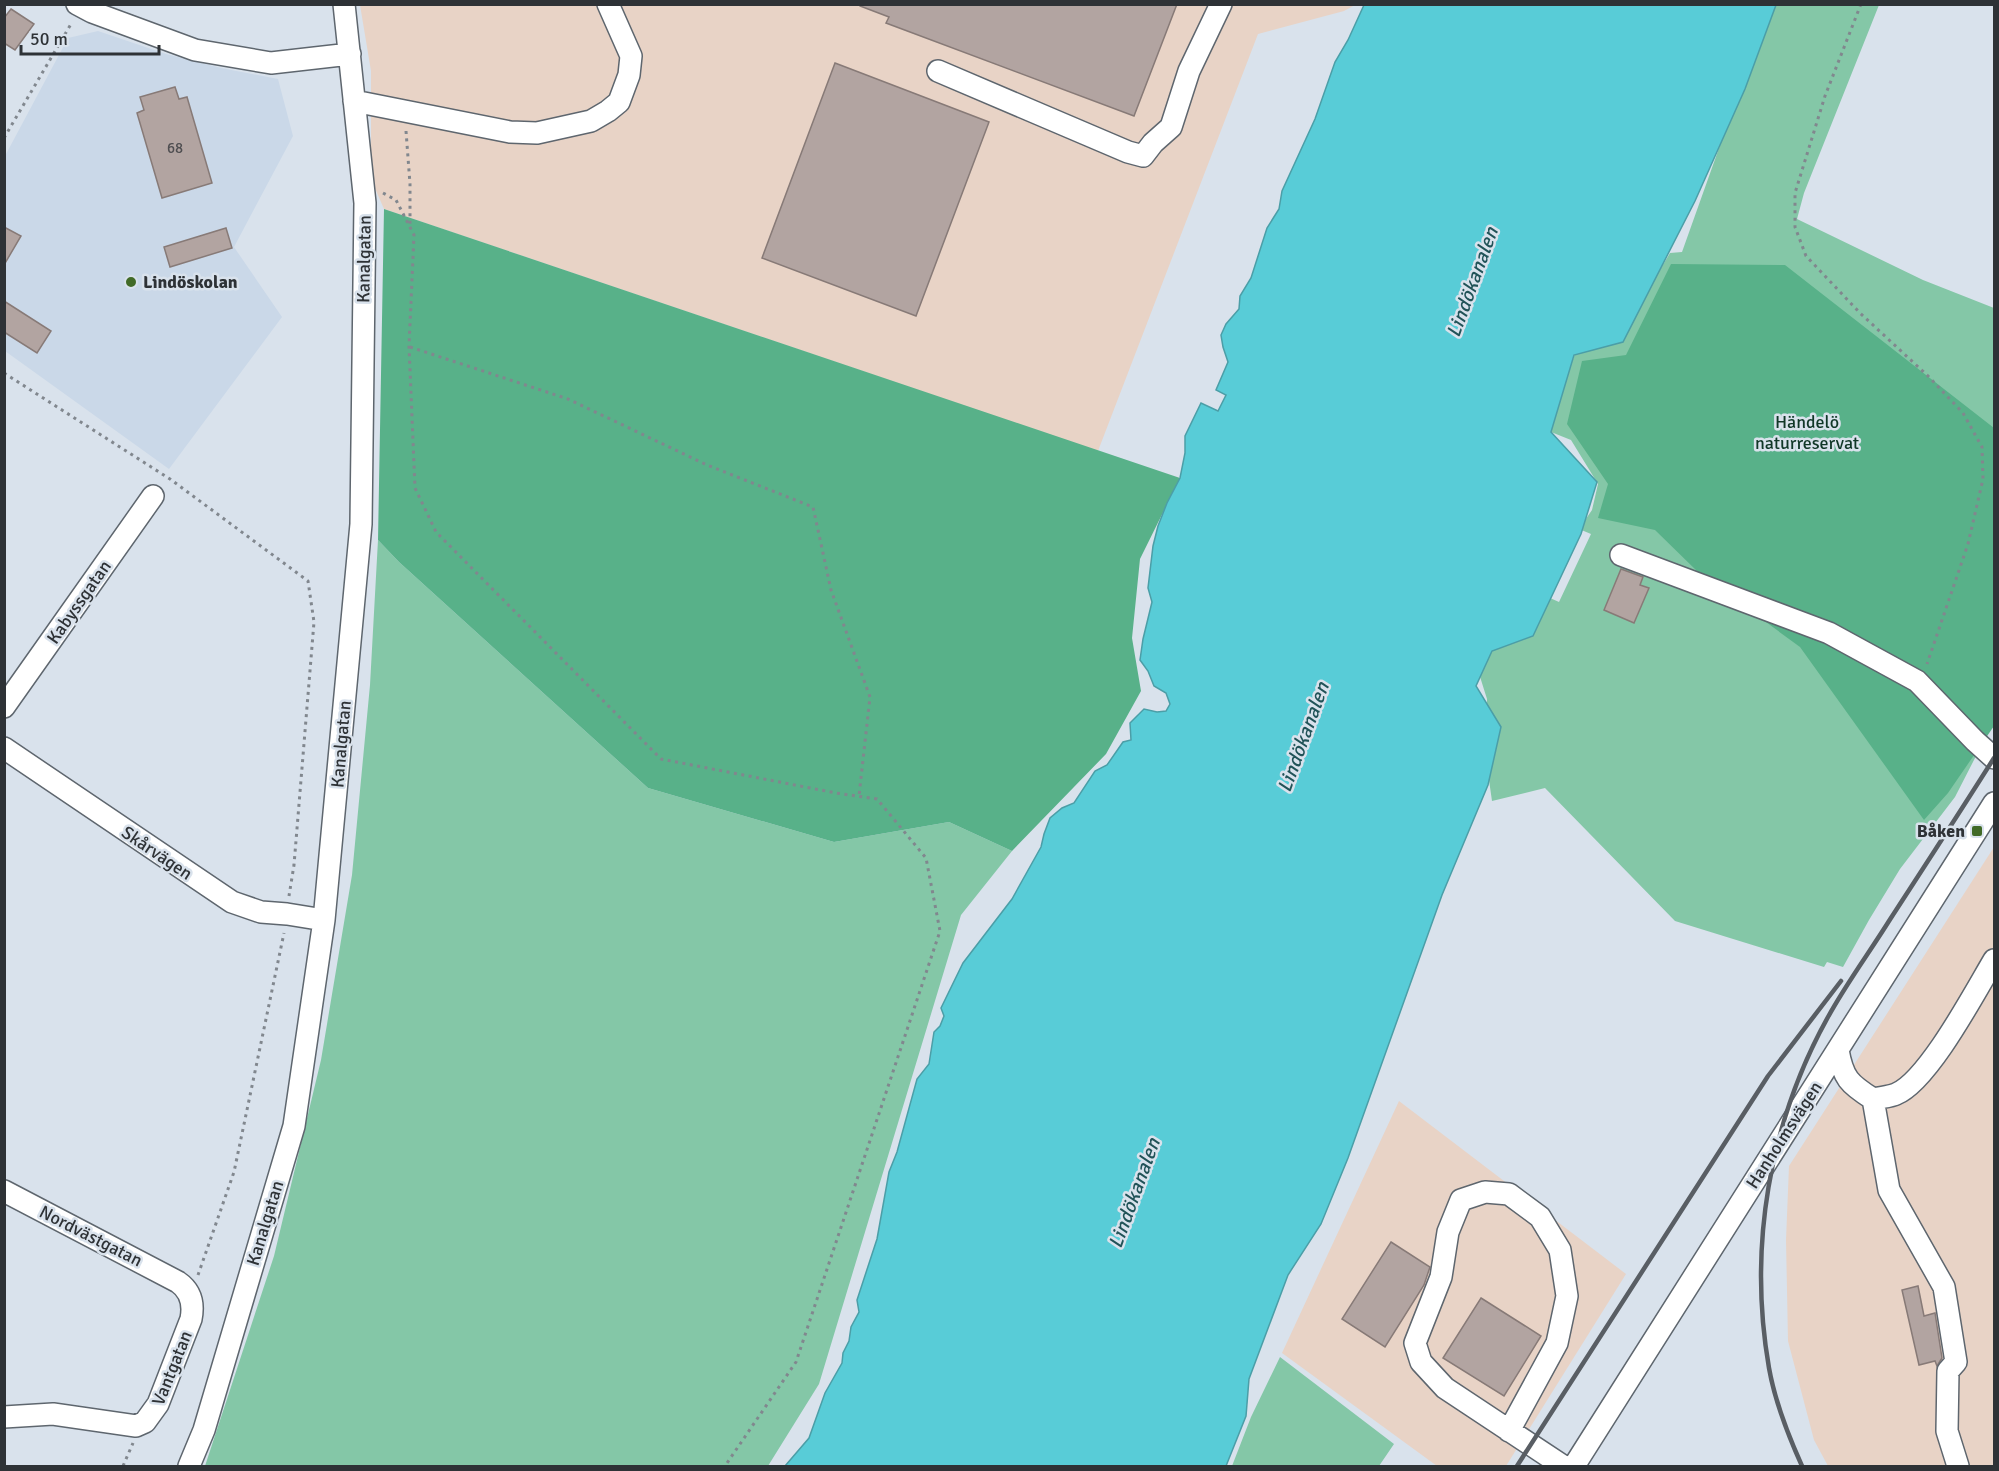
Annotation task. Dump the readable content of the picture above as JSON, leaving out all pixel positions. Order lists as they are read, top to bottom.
{
  "streets": {
    "street": [
      "Kanalgatan",
      "Kabyssgatan",
      "Skårvägen",
      "Hanholmsvägen",
      "Nordvästgatan",
      "Vantgatan"
    ]
  },
  "crossings": [
    ["Kanalgatan", "Skårvägen"],
    ["Nordvästgatan", "Vantgatan"]
  ],
  "water": ["Lindökanalen"],
  "parks": ["Händelö naturreservat"],
  "places": {
    "other": ["Lindöskolan"],
    "transit": ["Båken"]
  },
  "house_numbers": ["68"],
  "scale_bar": "50 m"
}
